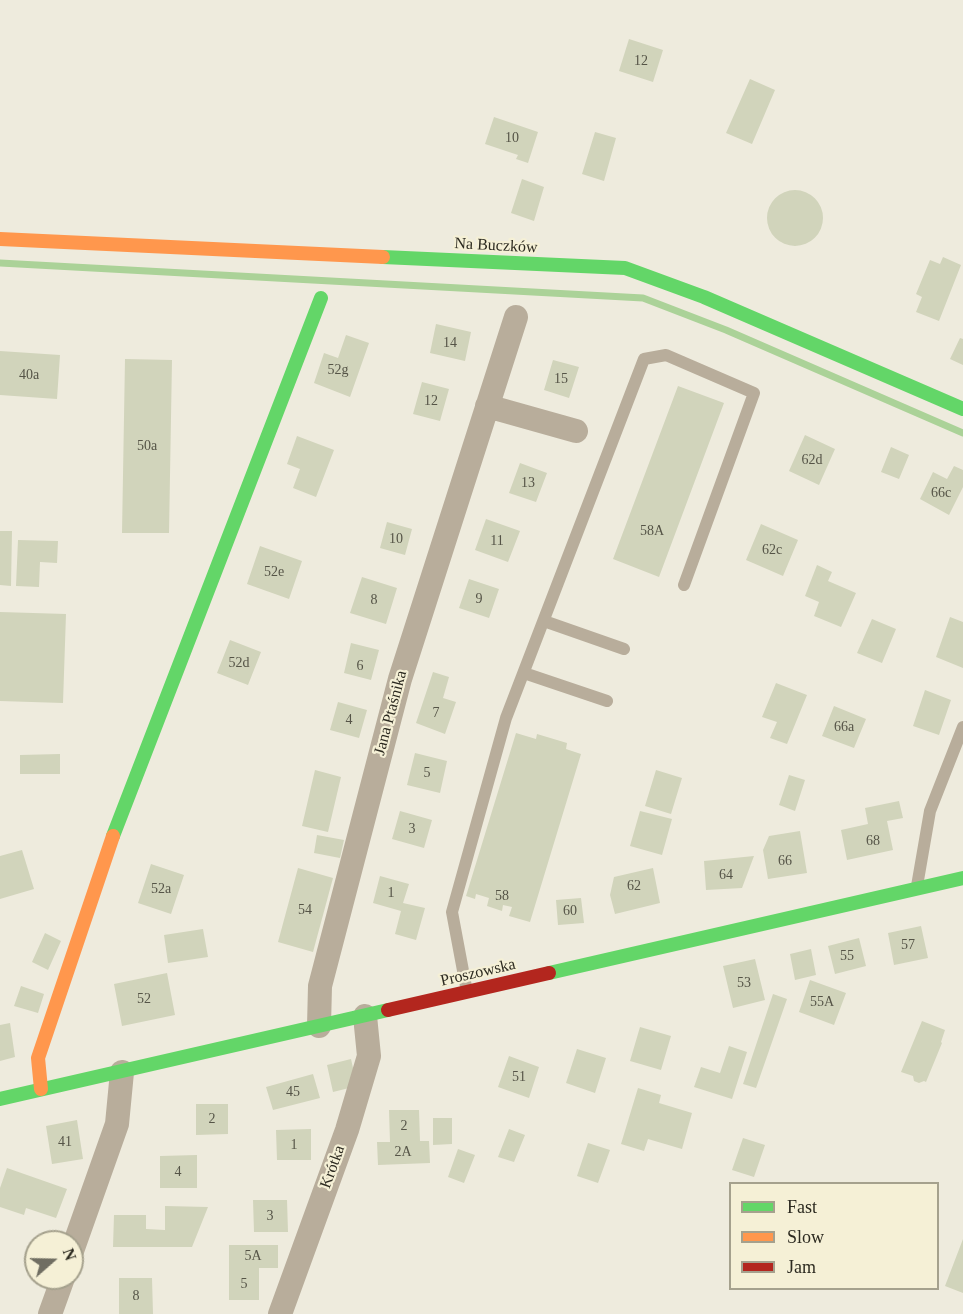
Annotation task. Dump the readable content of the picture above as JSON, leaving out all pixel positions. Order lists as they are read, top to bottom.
{
  "streets": {
    "street": [
      "Na Buczków",
      "Jana Ptaśnika",
      "Proszowska",
      "Krótka"
    ]
  },
  "crossings": [
    ["Jana Ptaśnika", "Proszowska"],
    ["Proszowska", "Krótka"]
  ],
  "house_numbers": [
    "12",
    "10",
    "14",
    "52g",
    "40a",
    "15",
    "12",
    "50a",
    "62d",
    "13",
    "66c",
    "58A",
    "10",
    "11",
    "62c",
    "52e",
    "9",
    "8",
    "52d",
    "6",
    "7",
    "4",
    "66a",
    "5",
    "3",
    "68",
    "66",
    "64",
    "62",
    "52a",
    "1",
    "58",
    "54",
    "60",
    "57",
    "55",
    "53",
    "52",
    "55A",
    "51",
    "45",
    "2",
    "2",
    "41",
    "1",
    "2A",
    "4",
    "3",
    "5A",
    "5",
    "8"
  ],
  "legend": ["Fast", "Slow", "Jam"],
  "north": "right"
}
